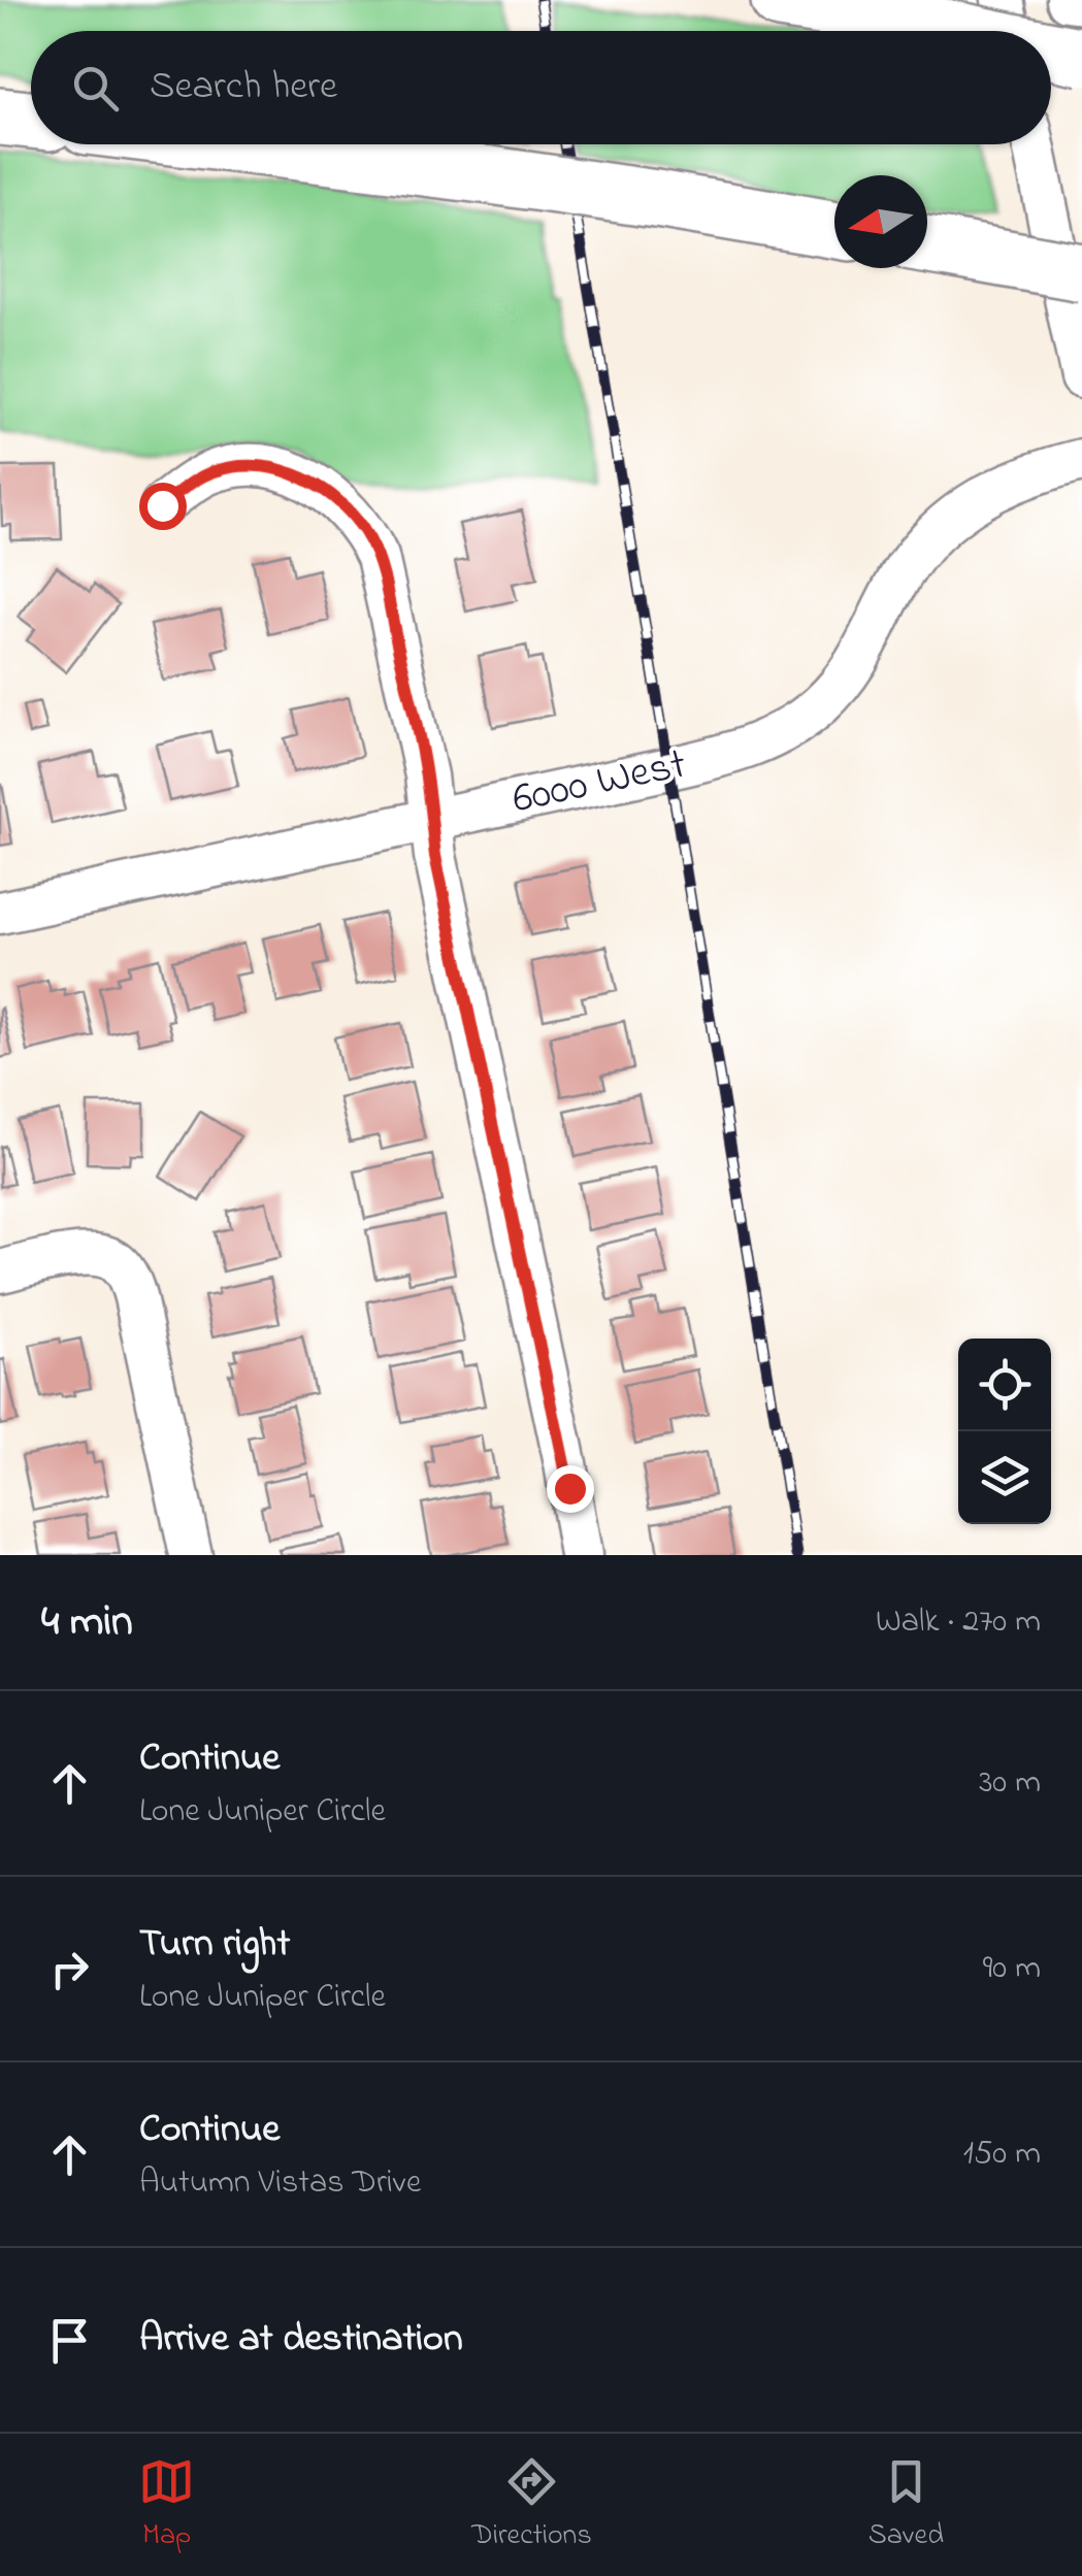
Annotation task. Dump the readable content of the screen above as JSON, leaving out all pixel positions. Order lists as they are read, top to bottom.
{
  "streets": {
    "street": ["6000 West"]
  },
  "north": "left",
  "page": {
    "search": "Search here",
    "heading": ["4 min", "Walk · 270 m"],
    "list": [
      ["Continue", "Lone Juniper Circle", "30 m"],
      ["Turn right", "Lone Juniper Circle", "90 m"],
      ["Continue", "Autumn Vistas Drive", "150 m"],
      "Arrive at destination"
    ],
    "nav": ["Map", "Directions", "Saved"]
  }
}
